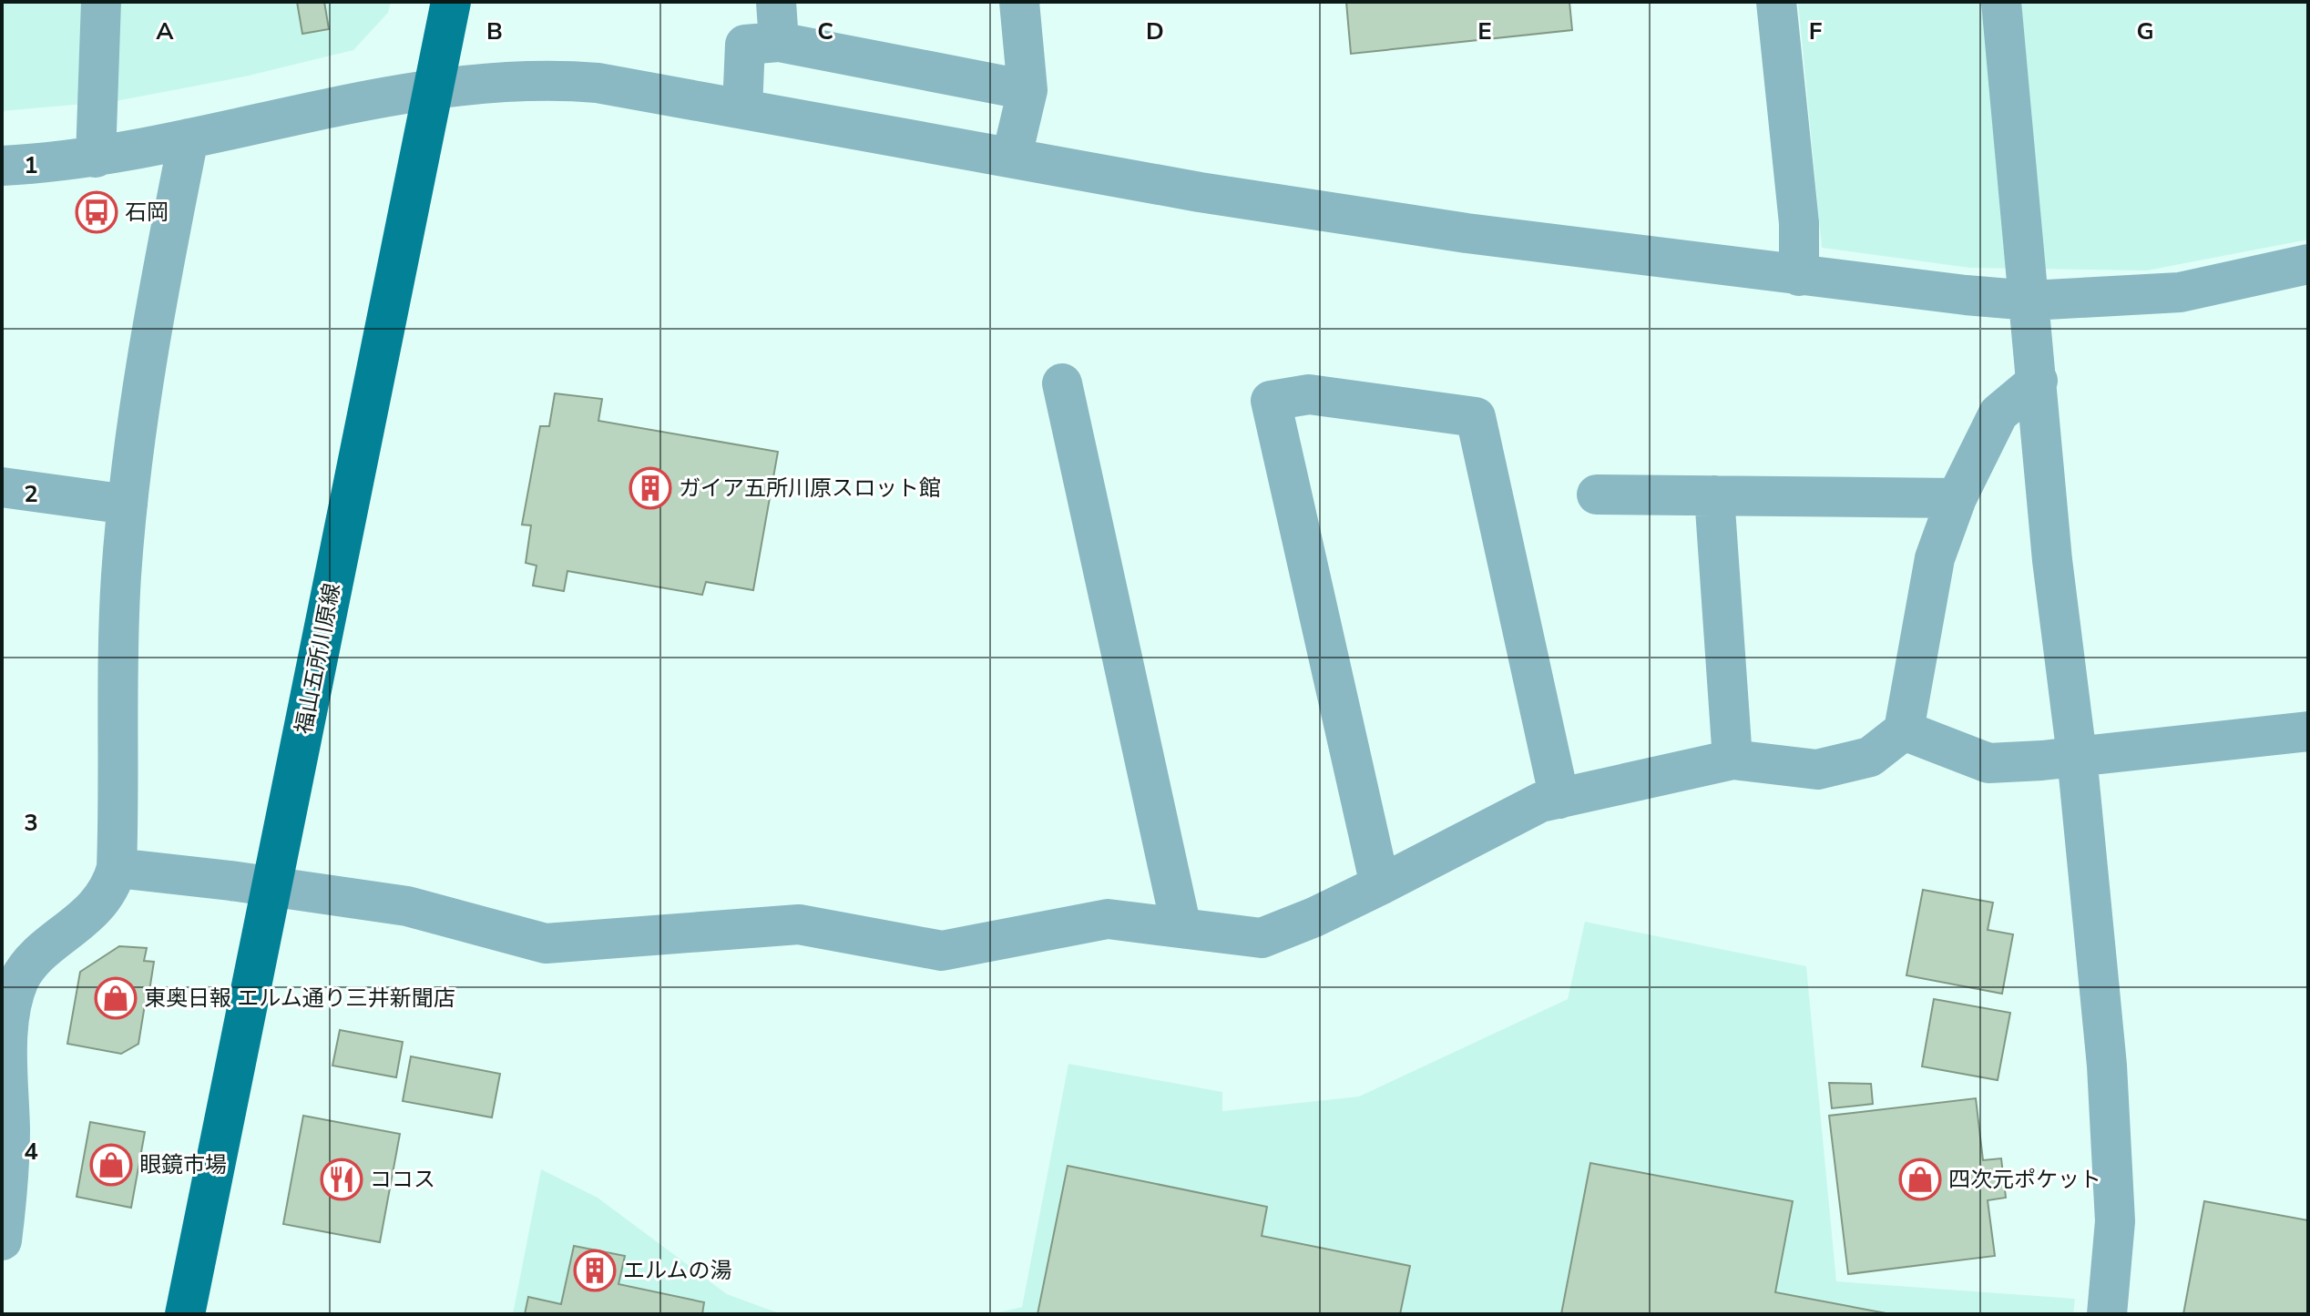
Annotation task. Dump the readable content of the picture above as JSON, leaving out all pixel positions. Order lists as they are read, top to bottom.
{
  "streets": {
    "main road": ["福山五所川原線"]
  },
  "places": {
    "bus stop": ["石岡"],
    "building": ["ガイア五所川原スロット館", "エルムの湯"],
    "shop": ["東奥日報 エルム通り三井新聞店", "眼鏡市場", "四次元ポケット"],
    "restaurant": ["ココス"]
  },
  "grid": {
    "columns": [
      "A",
      "B",
      "C",
      "D",
      "E",
      "F",
      "G"
    ],
    "rows": [
      "1",
      "2",
      "3",
      "4"
    ]
  }
}
